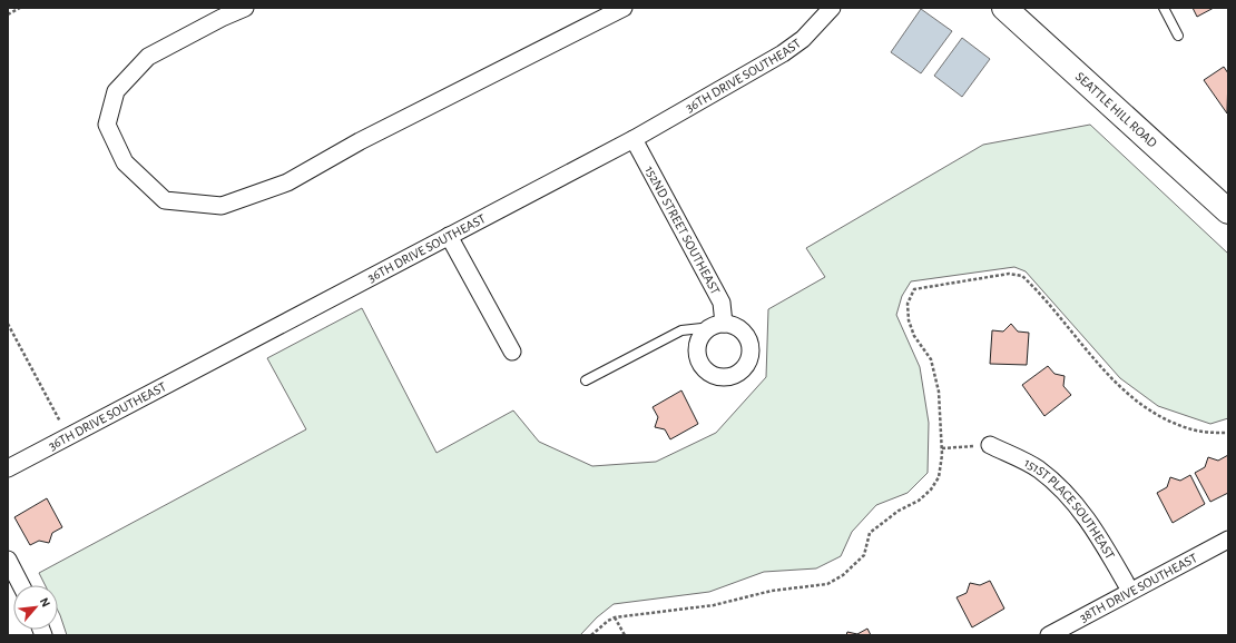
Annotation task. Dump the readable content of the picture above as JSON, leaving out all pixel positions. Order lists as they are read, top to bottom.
{
  "streets": {
    "main road": ["SEATTLE HILL ROAD"],
    "street": [
      "36TH DRIVE SOUTHEAST",
      "152ND STREET SOUTHEAST",
      "151ST PLACE SOUTHEAST",
      "38TH DRIVE SOUTHEAST"
    ]
  },
  "crossings": [
    ["36TH DRIVE SOUTHEAST", "152ND STREET SOUTHEAST"],
    ["151ST PLACE SOUTHEAST", "38TH DRIVE SOUTHEAST"]
  ],
  "north": "top right"
}
